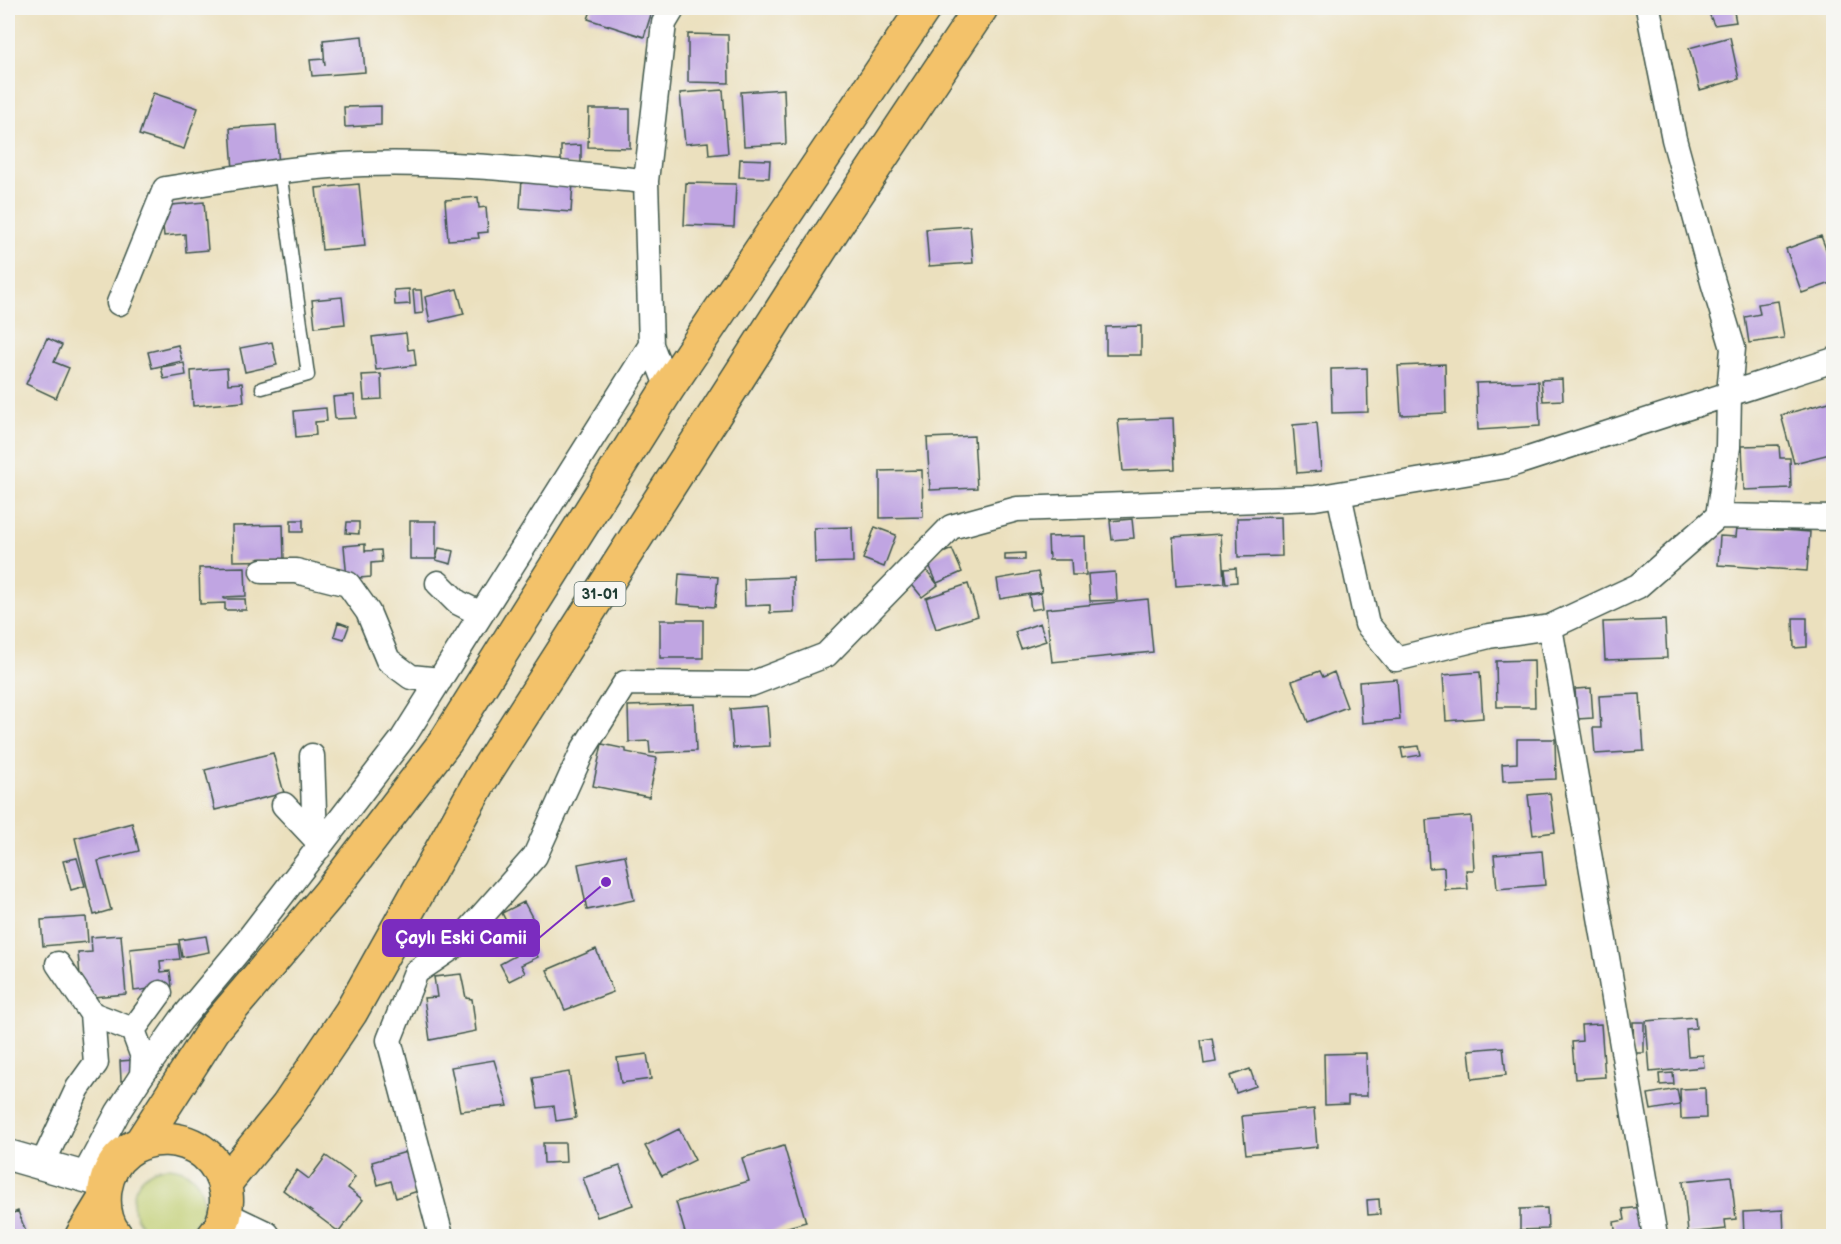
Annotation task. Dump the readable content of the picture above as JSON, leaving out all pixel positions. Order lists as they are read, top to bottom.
{
  "streets": {
    "highway": ["31-01"]
  },
  "places": ["Çaylı Eski Camii"]
}
